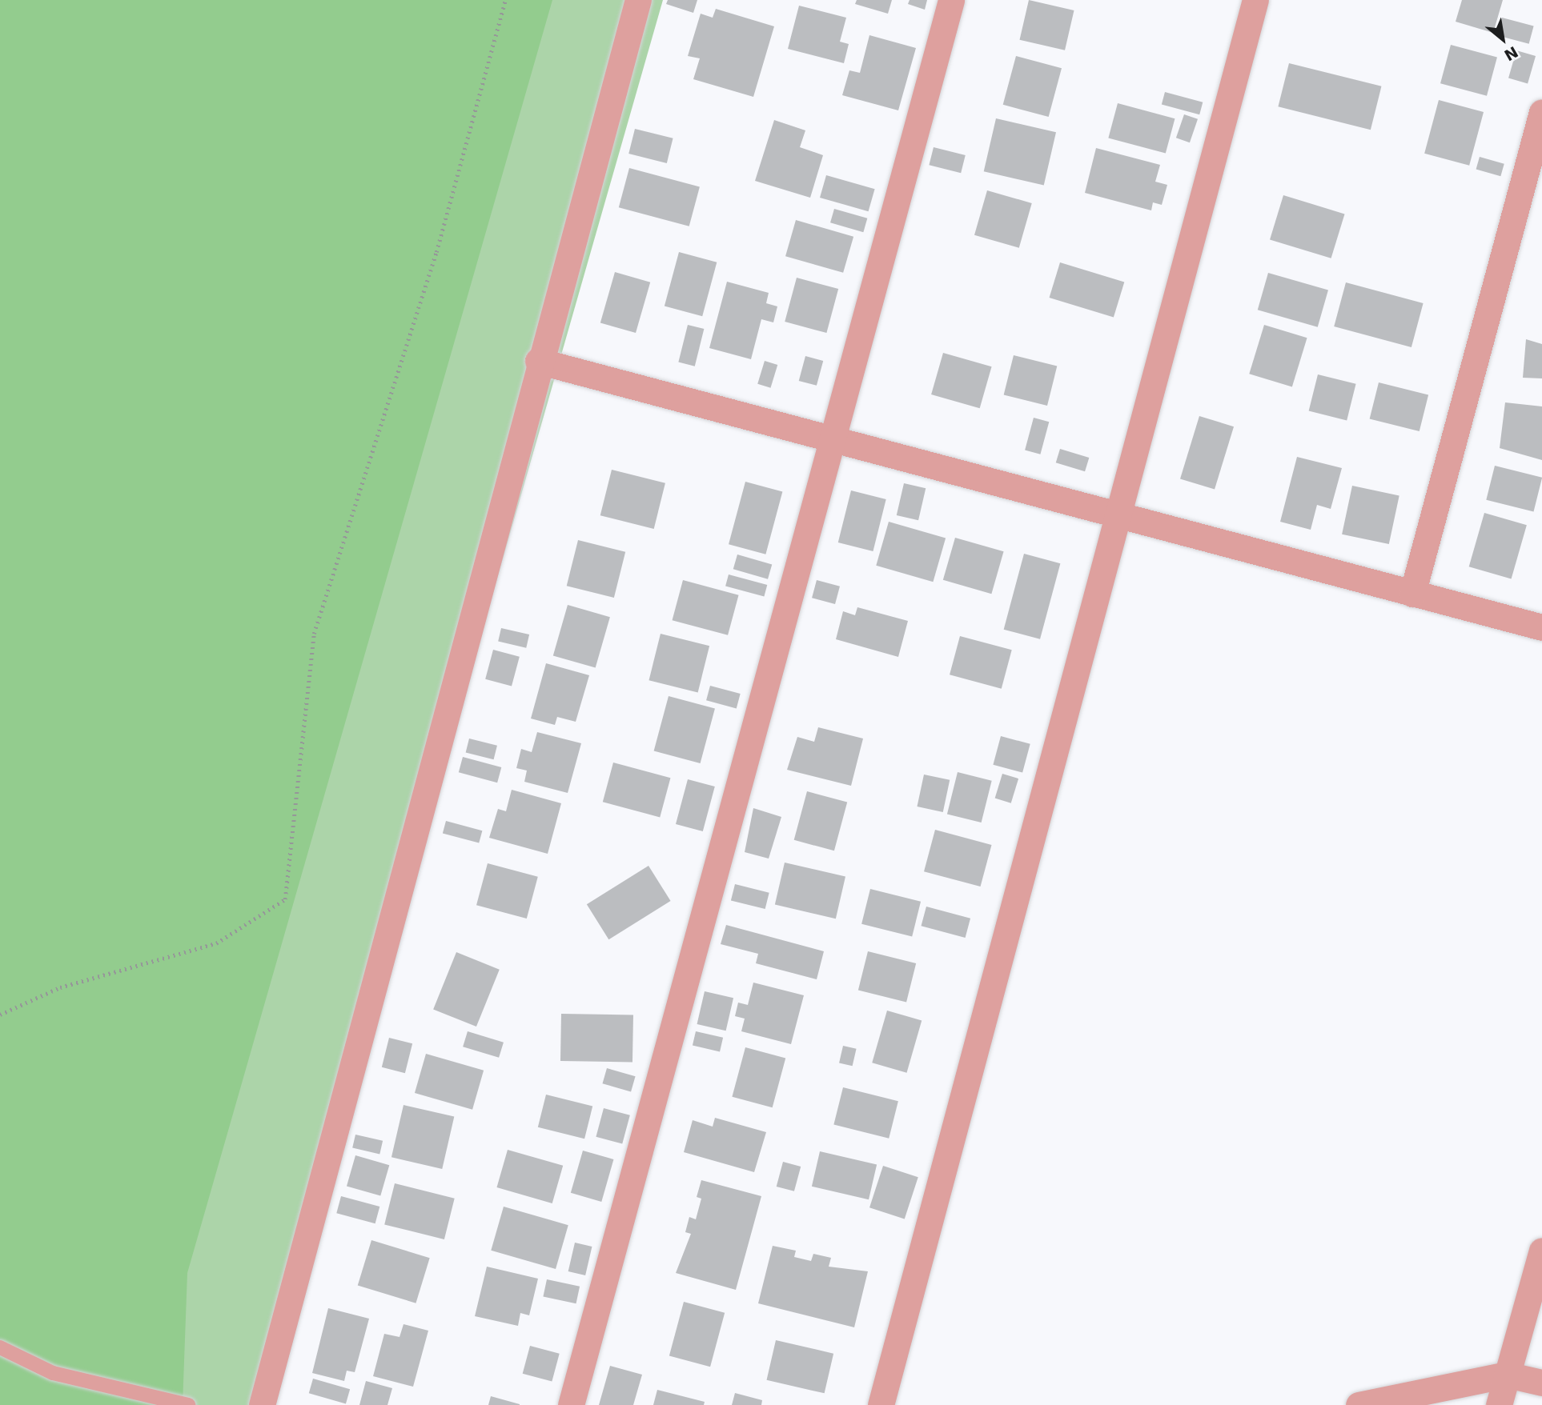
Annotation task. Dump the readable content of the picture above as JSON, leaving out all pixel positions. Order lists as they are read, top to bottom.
{
  "north": "bottom right"
}
